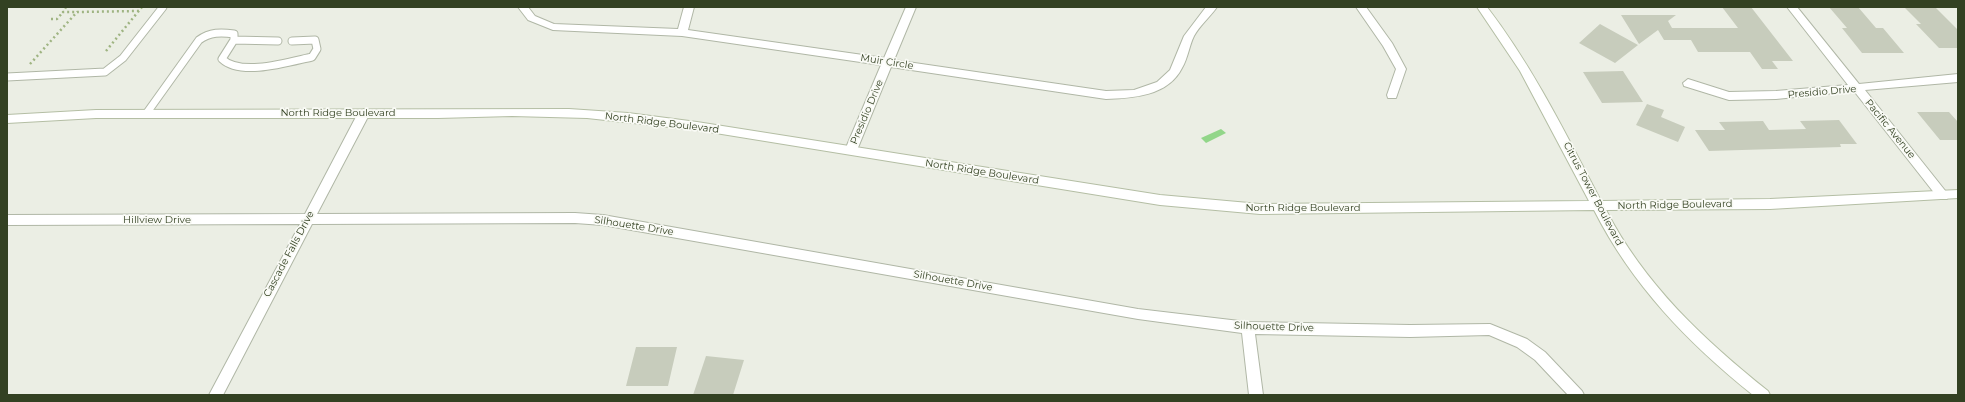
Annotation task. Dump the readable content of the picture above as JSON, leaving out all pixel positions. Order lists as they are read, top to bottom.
{
  "streets": {
    "street": [
      "Muir Circle",
      "Presidio Drive",
      "North Ridge Boulevard",
      "Pacific Avenue",
      "Citrus Tower Boulevard",
      "Hillview Drive",
      "Silhouette Drive",
      "Cascade Falls Drive"
    ]
  },
  "crossings": [
    ["Muir Circle", "Presidio Drive"],
    ["Presidio Drive", "North Ridge Boulevard"],
    ["Presidio Drive", "Pacific Avenue"],
    ["North Ridge Boulevard", "Pacific Avenue"],
    ["North Ridge Boulevard", "Citrus Tower Boulevard"],
    ["North Ridge Boulevard", "Cascade Falls Drive"],
    ["Hillview Drive", "Silhouette Drive"],
    ["Hillview Drive", "Cascade Falls Drive"],
    ["Silhouette Drive", "Cascade Falls Drive"]
  ]
}
